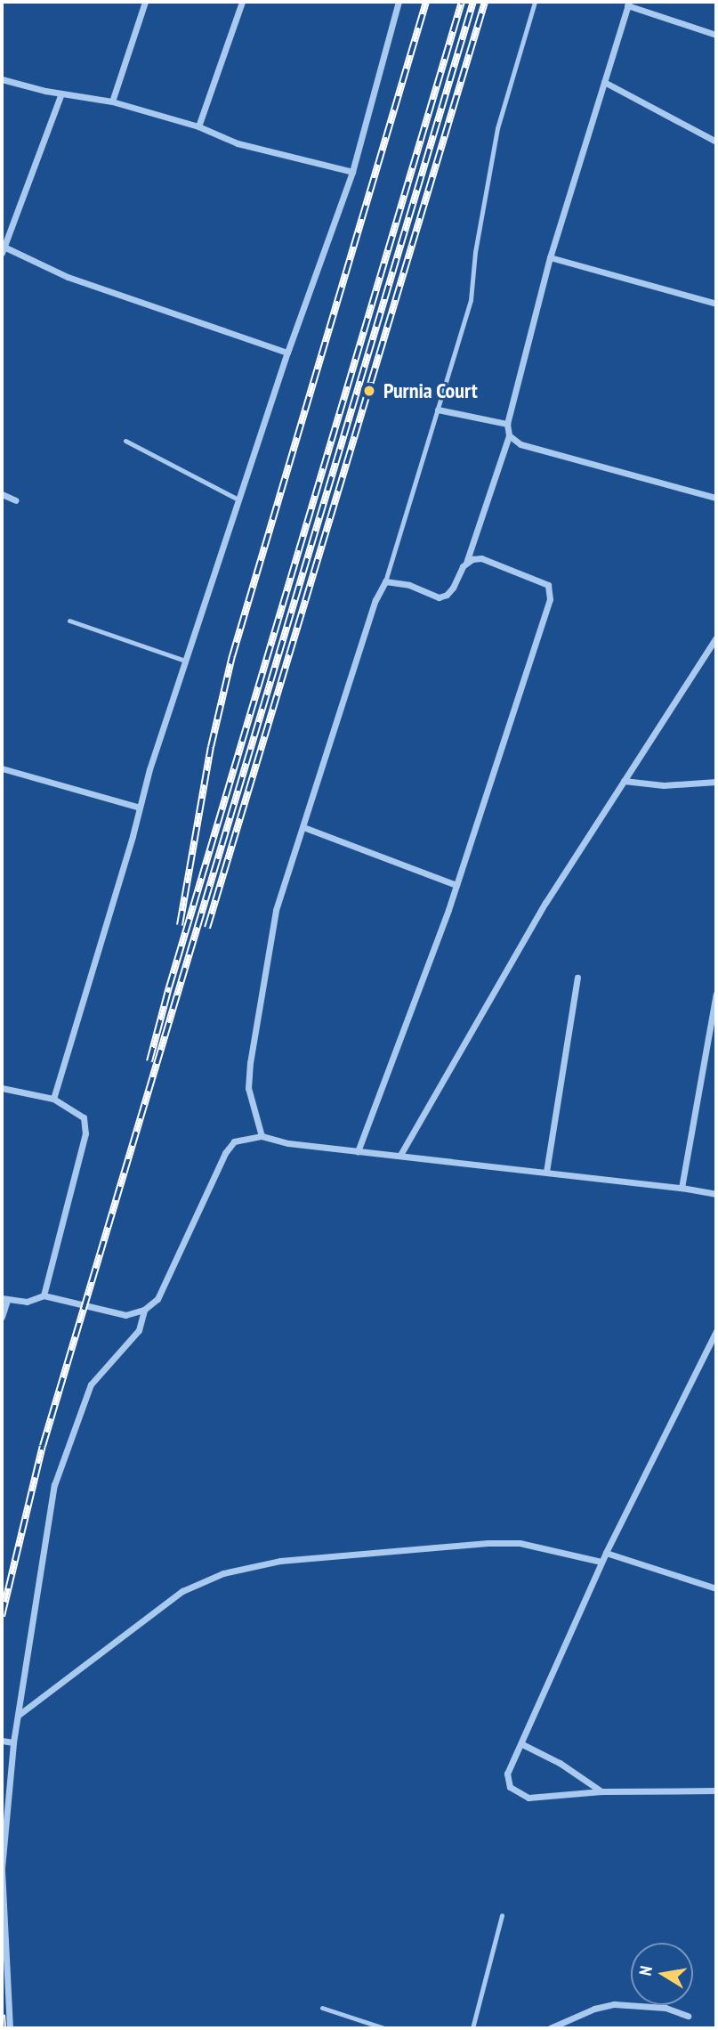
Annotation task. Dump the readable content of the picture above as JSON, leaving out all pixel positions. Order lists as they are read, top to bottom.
{
  "places": ["Purnia Court"],
  "north": "left"
}
